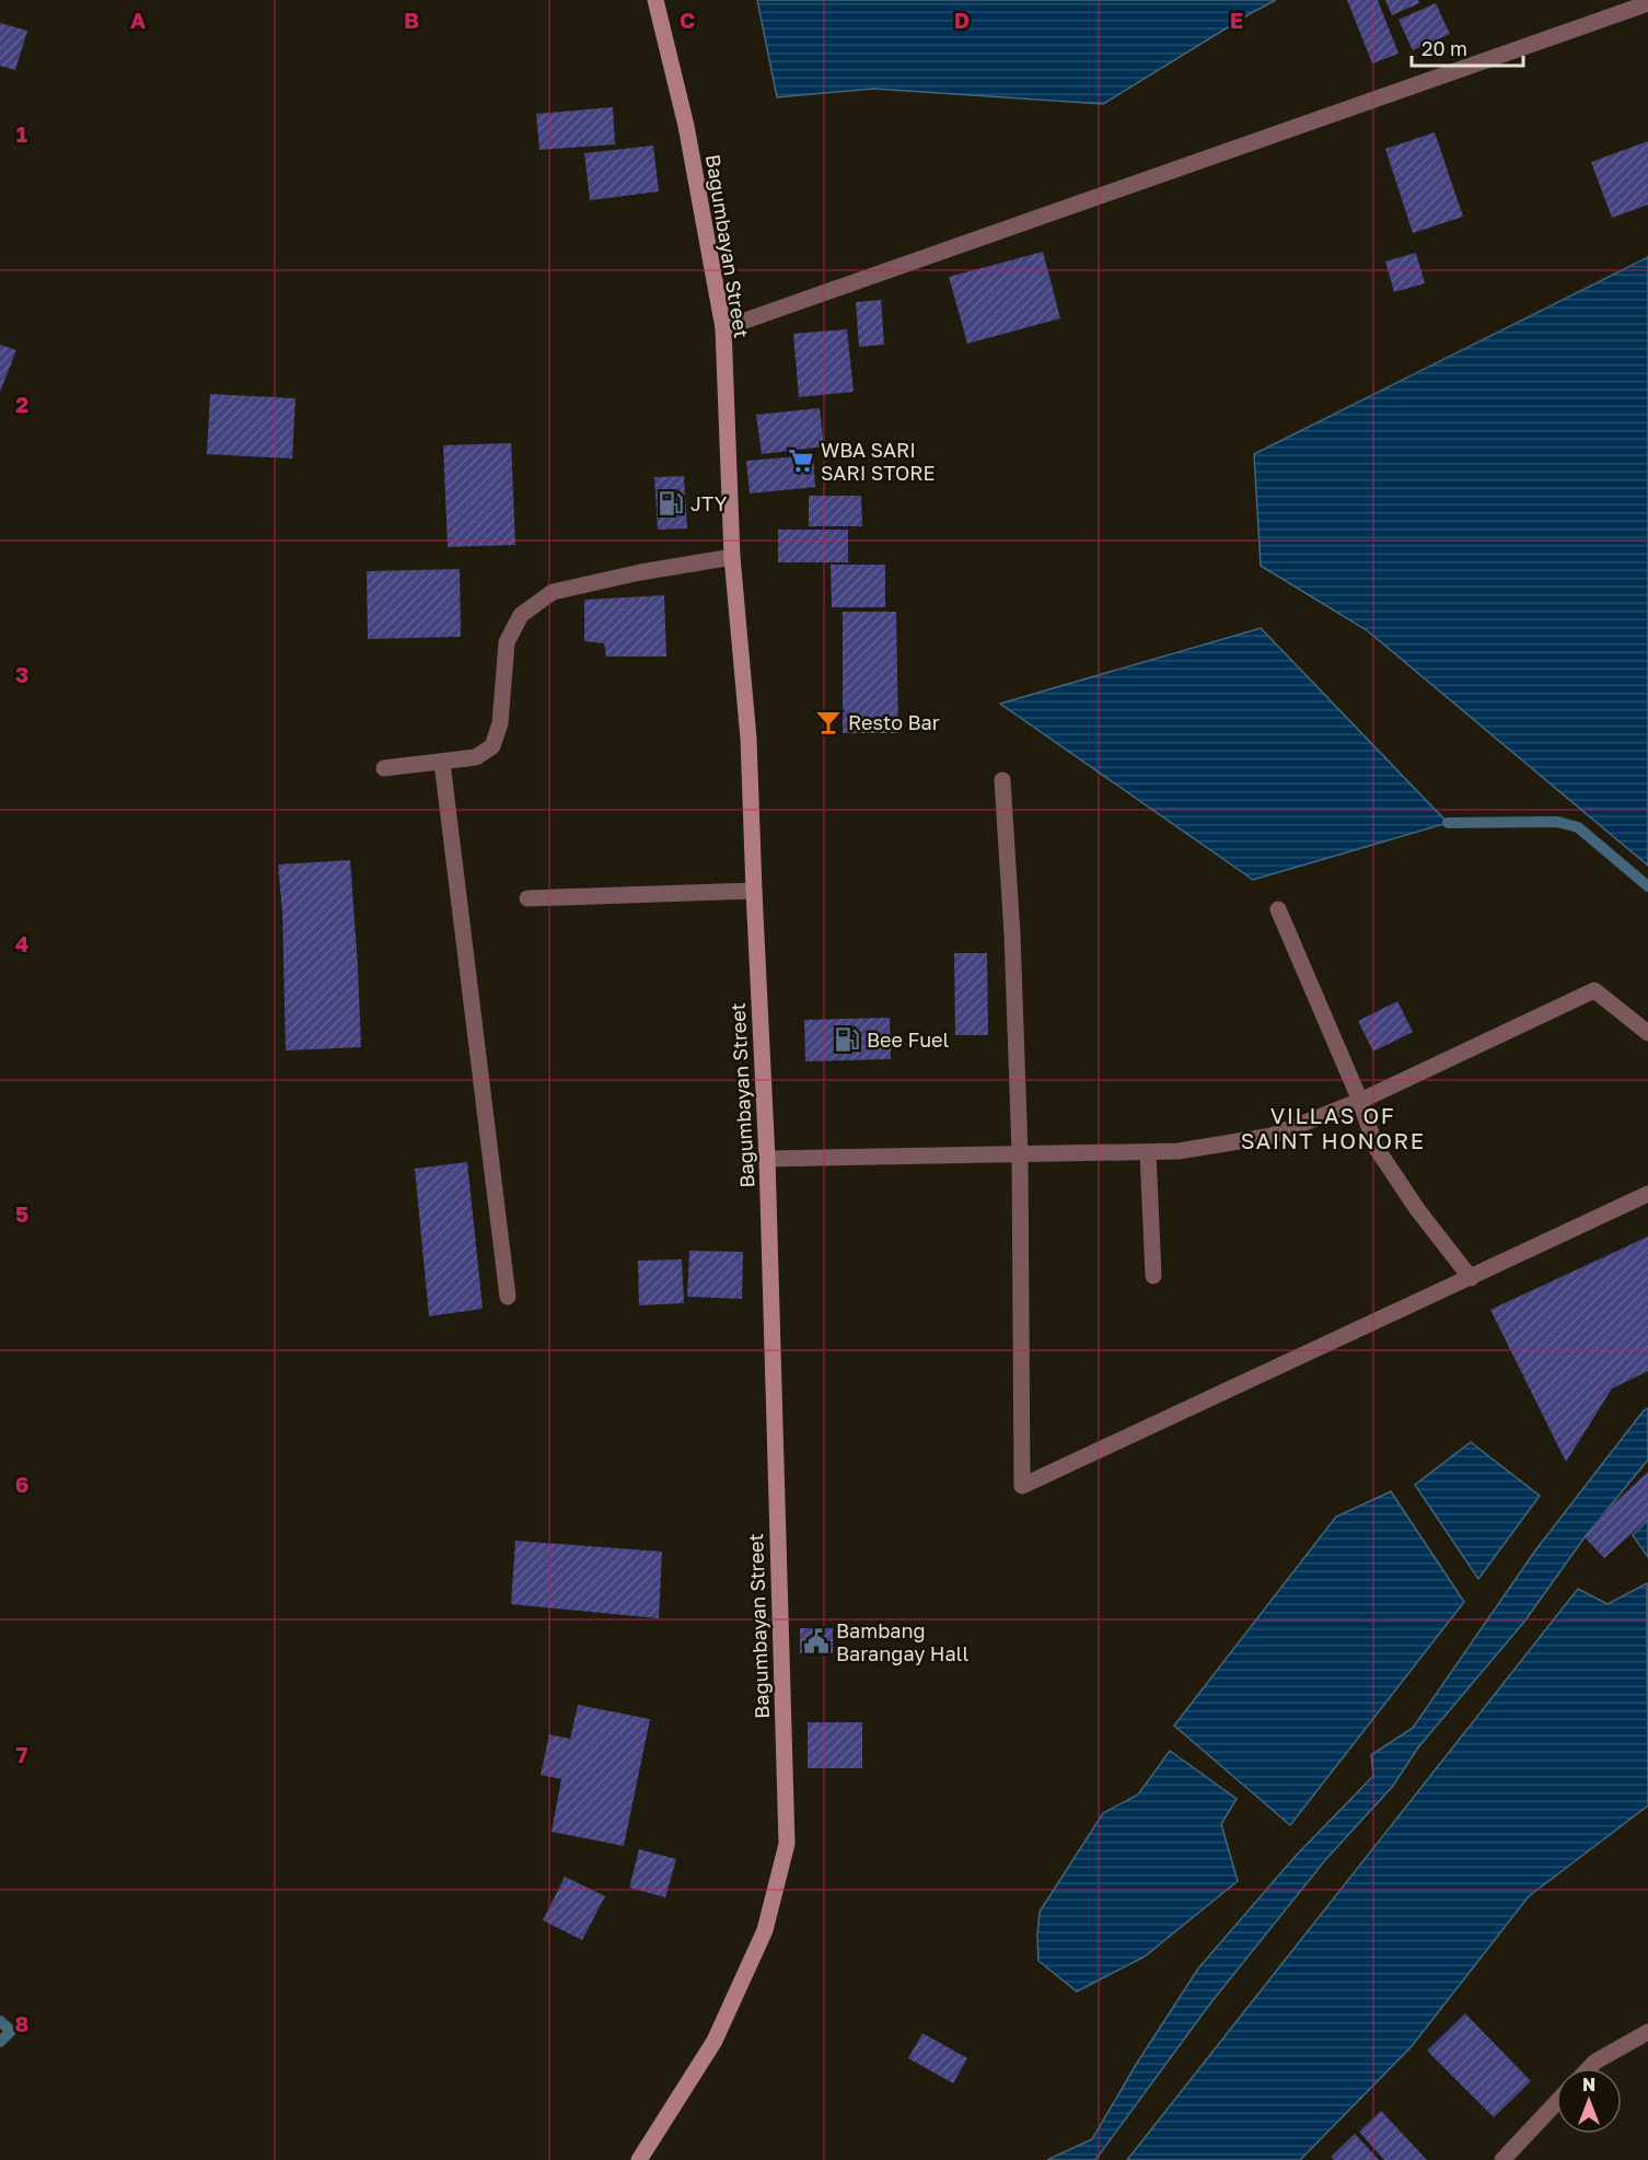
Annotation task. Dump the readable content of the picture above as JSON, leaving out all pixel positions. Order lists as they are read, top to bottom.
{
  "streets": {
    "main road": ["Bagumbayan Street"]
  },
  "districts": ["VILLAS OF SAINT HONORE"],
  "places": {
    "supermarket": ["WBA SARI SARI STORE"],
    "fuel station": ["JTY", "Bee Fuel"],
    "bar": ["Resto Bar"],
    "public building": ["Bambang Barangay Hall"]
  },
  "scale_bar": "20 m",
  "north": "top",
  "grid": {
    "columns": [
      "A",
      "B",
      "C",
      "D",
      "E"
    ],
    "rows": [
      "1",
      "2",
      "3",
      "4",
      "5",
      "6",
      "7",
      "8"
    ]
  }
}
